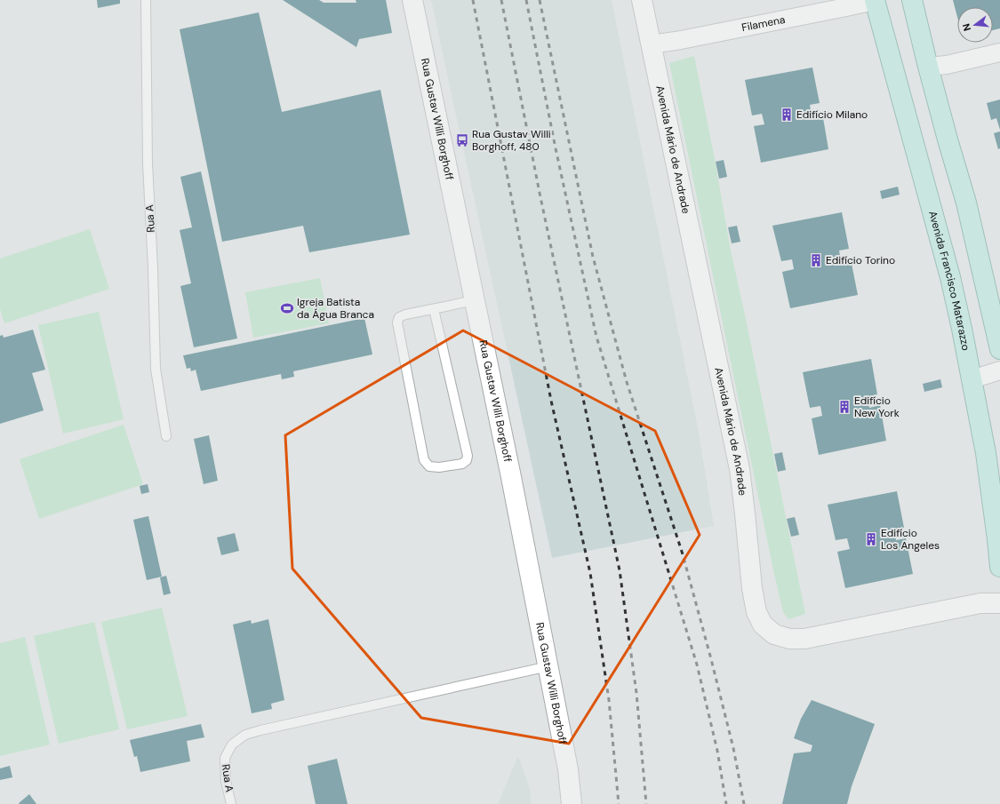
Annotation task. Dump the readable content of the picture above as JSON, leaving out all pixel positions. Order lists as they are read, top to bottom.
{
  "streets": {
    "main road": ["Avenida Francisco Matarazzo"],
    "street": ["Filamena", "Rua Gustav Willi Borghoff", "Avenida Mário de Andrade"],
    "lane": ["Rua A"]
  },
  "crossings": [
    ["Filamena", "Avenida Mário de Andrade"],
    ["Filamena", "Avenida Francisco Matarazzo"],
    ["Rua Gustav Willi Borghoff", "Rua A"]
  ],
  "places": {
    "building": [
      "Edifício Milano",
      "Edifício Torino",
      "Edifício New York",
      "Edifício Los Angeles"
    ],
    "bus stop": ["Rua Gustav Willi Borghoff, 480"],
    "sports": ["Igreja Batista da Água Branca"]
  },
  "north": "left"
}
